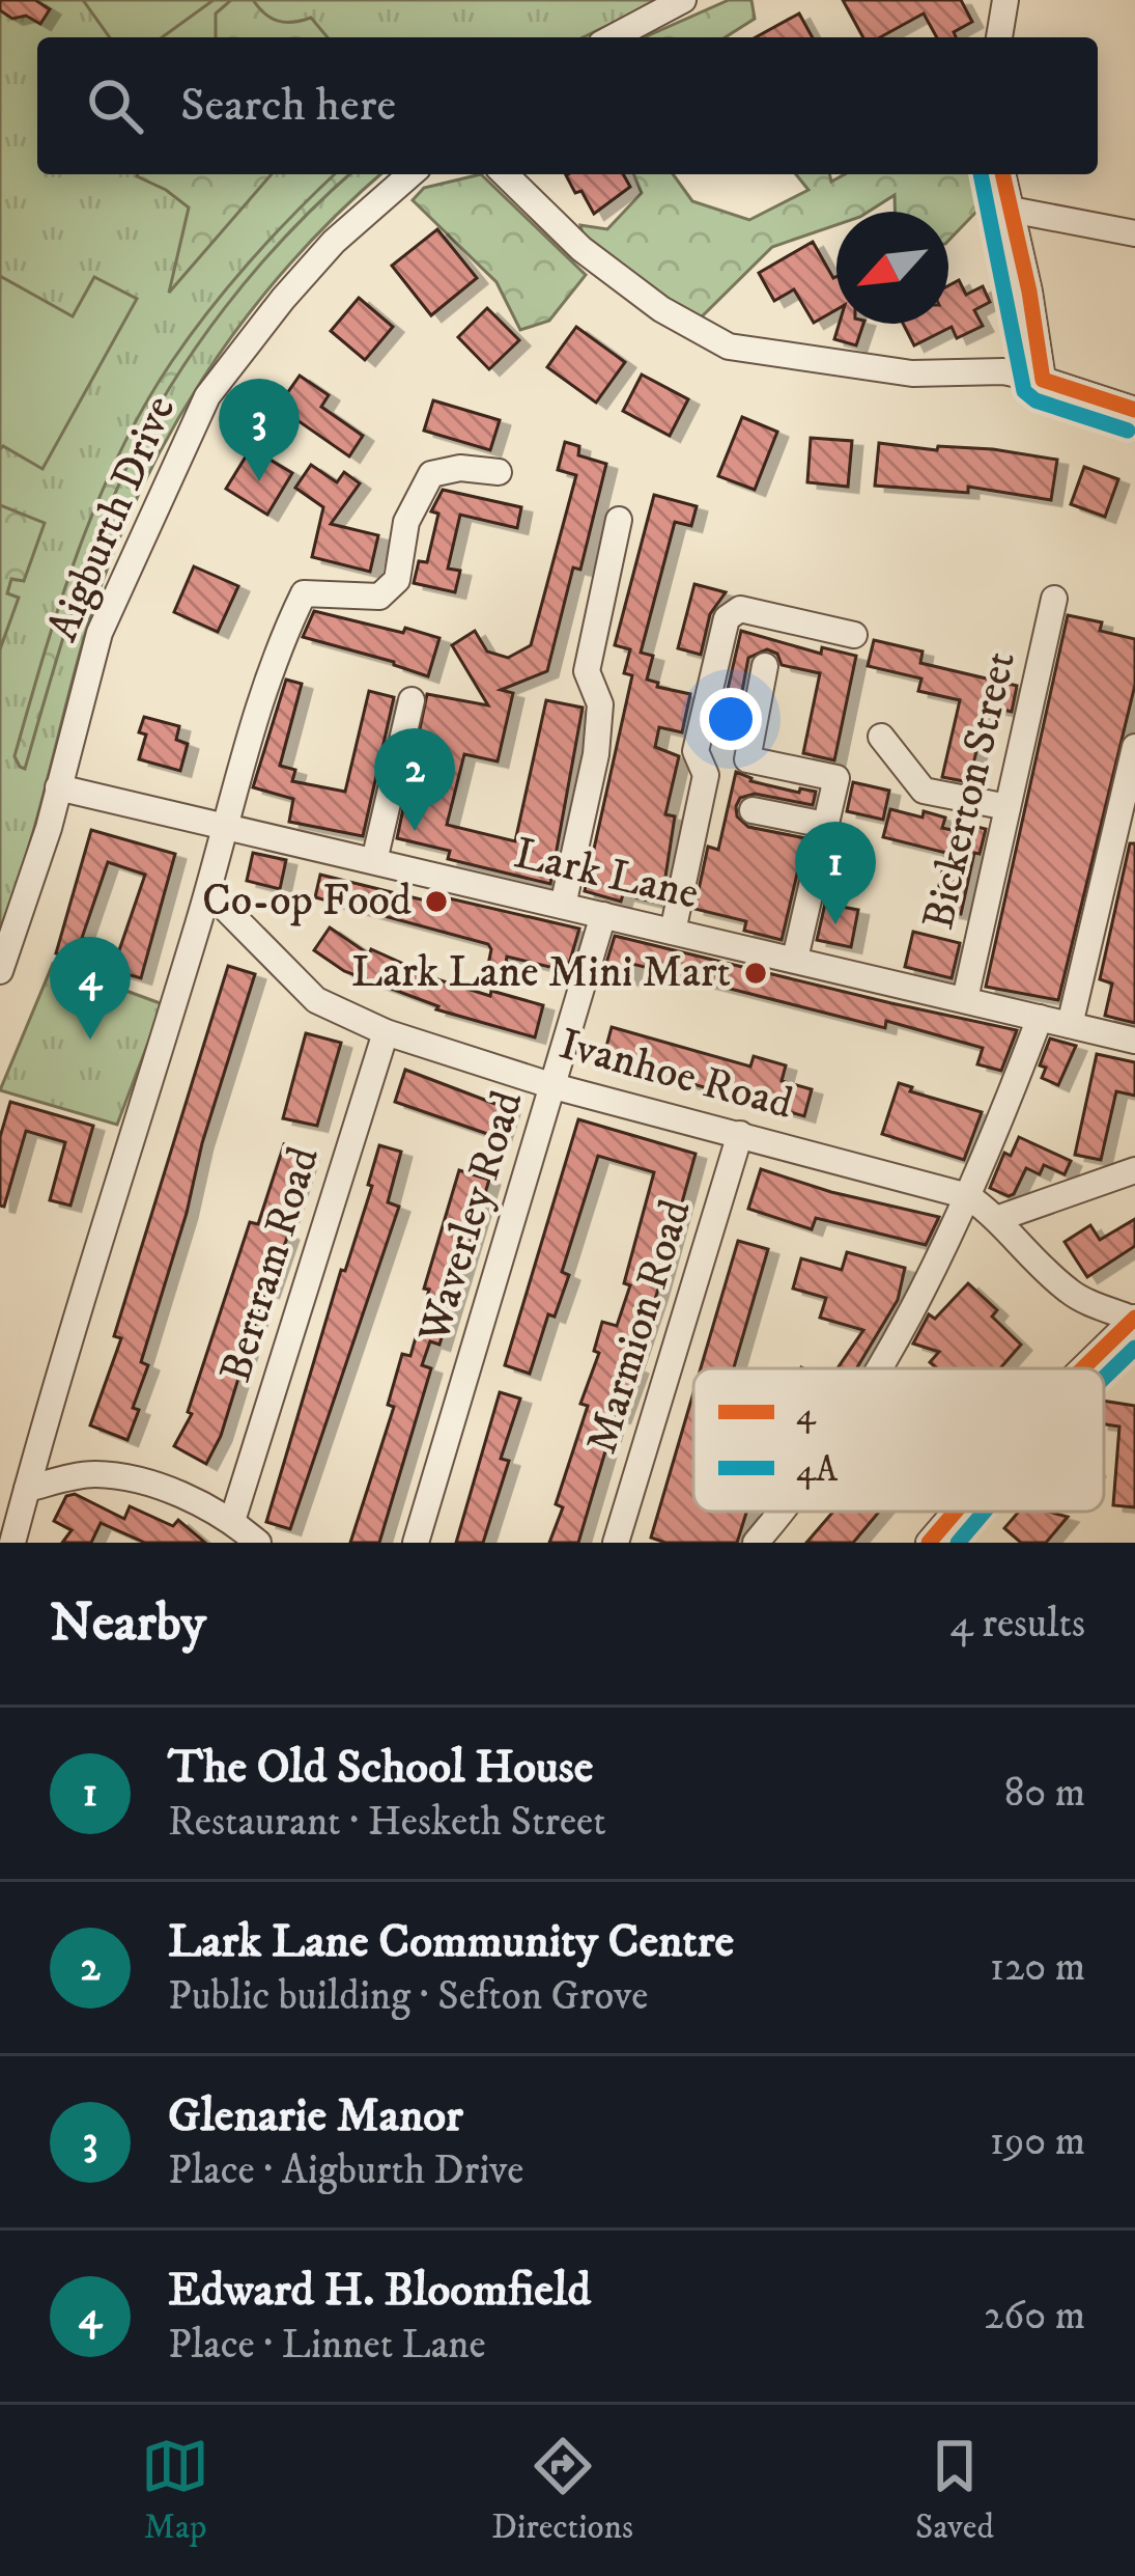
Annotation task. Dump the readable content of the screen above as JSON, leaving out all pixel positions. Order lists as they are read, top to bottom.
{
  "streets": {
    "street": [
      "Aigburth Drive",
      "Bickerton Street",
      "Lark Lane",
      "Ivanhoe Road",
      "Waverley Road",
      "Bertram Road",
      "Marmion Road"
    ]
  },
  "crossings": [
    ["Aigburth Drive", "Lark Lane"],
    ["Bickerton Street", "Lark Lane"],
    ["Lark Lane", "Waverley Road"],
    ["Ivanhoe Road", "Waverley Road"],
    ["Ivanhoe Road", "Bertram Road"],
    ["Ivanhoe Road", "Marmion Road"]
  ],
  "places": ["Co-op Food", "Lark Lane Mini Mart"],
  "lines": ["transit line 4", "transit line 4A"],
  "legend": ["4", "4A"],
  "north": "bottom left",
  "page": {
    "search": "Search here",
    "pins": [
      "3",
      "2",
      "1",
      "4"
    ],
    "heading": ["Nearby", "4 results"],
    "list": [
      {
        "mark": "1",
        "name": "The Old School House",
        "note": "Restaurant · Hesketh Street",
        "value": "80 m"
      },
      {
        "mark": "2",
        "name": "Lark Lane Community Centre",
        "note": "Public building · Sefton Grove",
        "value": "120 m"
      },
      {
        "mark": "3",
        "name": "Glenarie Manor",
        "note": "Place · Aigburth Drive",
        "value": "190 m"
      },
      {
        "mark": "4",
        "name": "Edward H. Bloomfield",
        "note": "Place · Linnet Lane",
        "value": "260 m"
      }
    ],
    "nav": ["Map", "Directions", "Saved"]
  }
}
